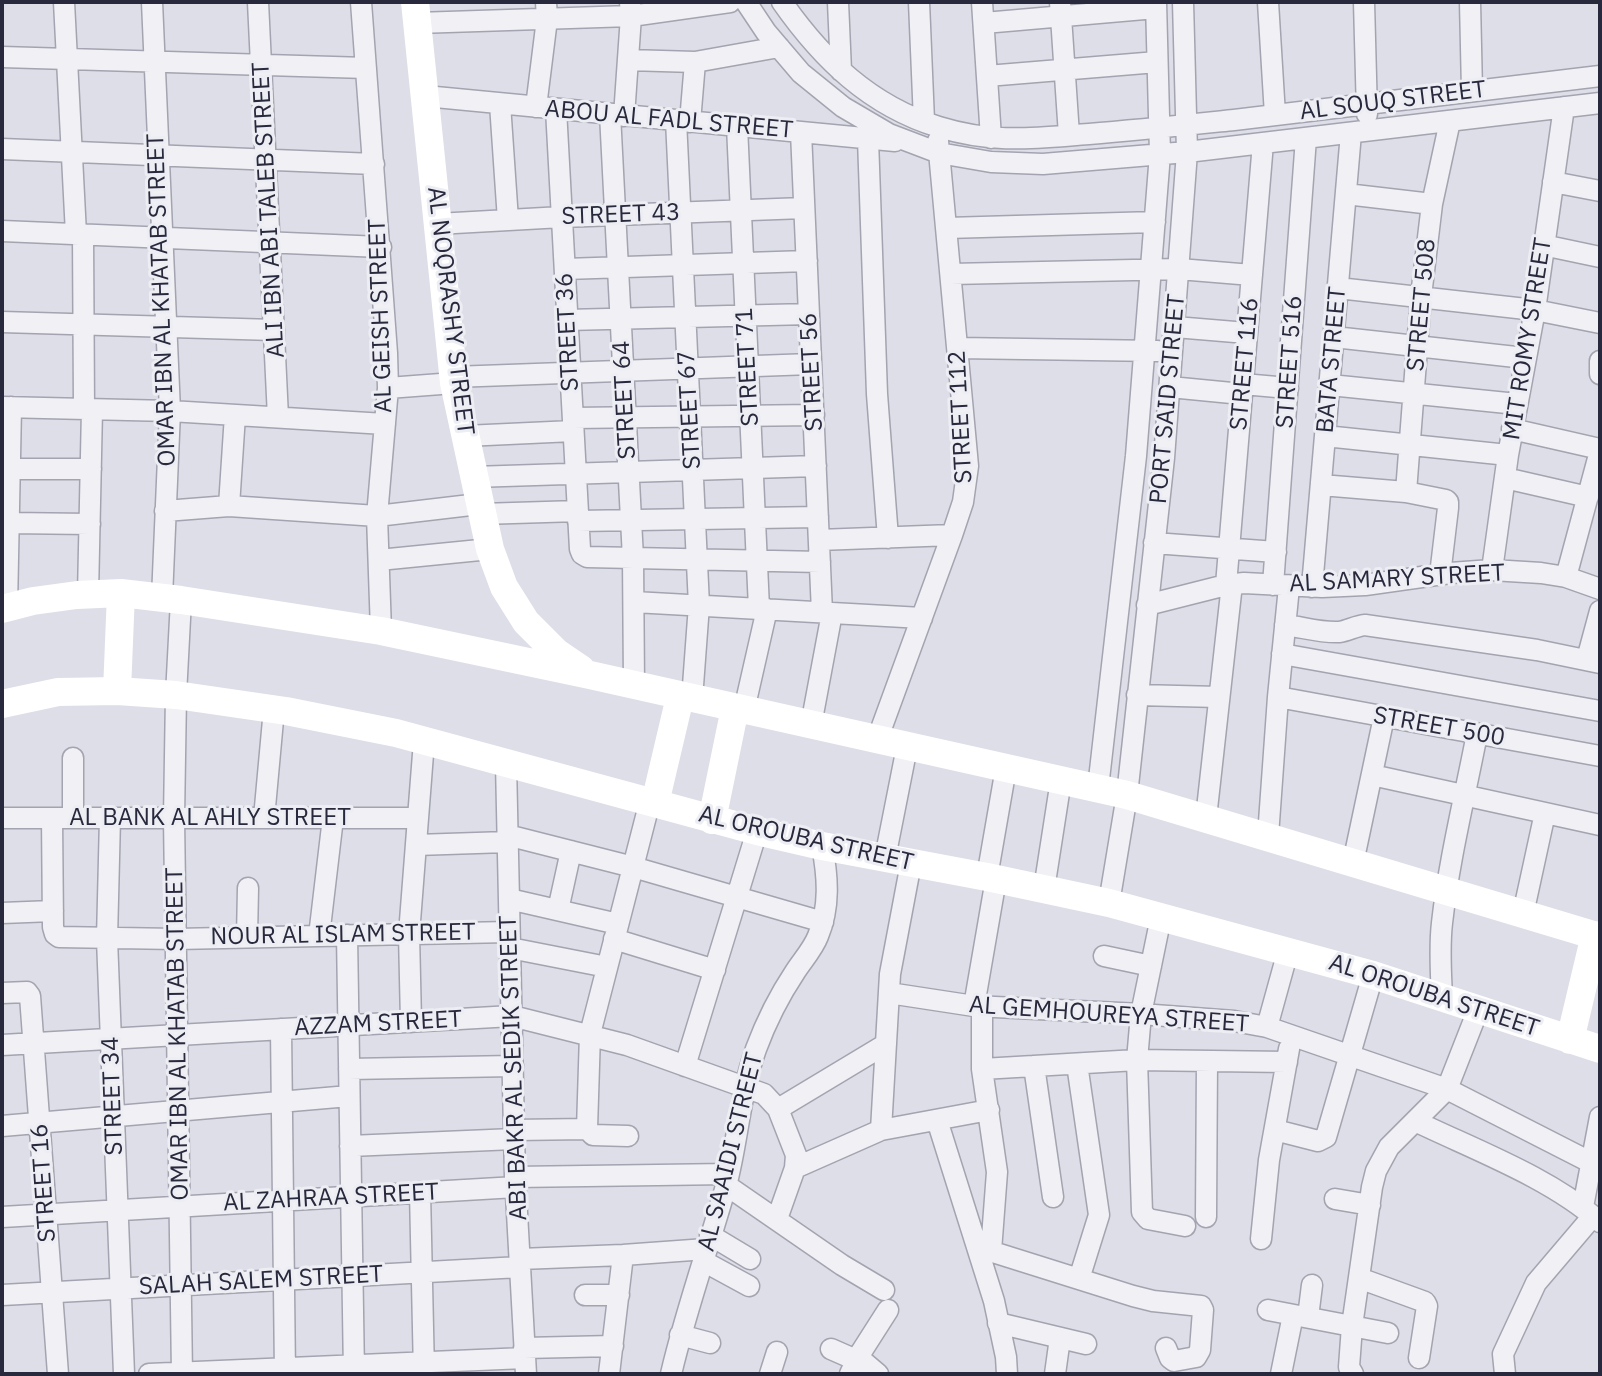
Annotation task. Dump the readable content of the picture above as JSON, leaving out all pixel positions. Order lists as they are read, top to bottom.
{
  "streets": {
    "street": [
      "AL SOUQ STREET",
      "ABOU AL FADL STREET",
      "ALI IBN ABI TALEB STREET",
      "STREET 43",
      "OMAR IBN AL KHATAB STREET",
      "STREET 508",
      "AL NOQRASHY STREET",
      "AL GEISH STREET",
      "STREET 36",
      "MIT ROMY STREET",
      "BATA STREET",
      "STREET 516",
      "STREET 116",
      "STREET 71",
      "STREET 56",
      "PORT SAID STREET",
      "STREET 64",
      "STREET 67",
      "STREET 112",
      "AL SAMARY STREET",
      "STREET 500",
      "AL BANK AL AHLY STREET",
      "AL OROUBA STREET",
      "NOUR AL ISLAM STREET",
      "AL GEMHOUREYA STREET",
      "AZZAM STREET",
      "ABI BAKR AL SEDIK STREET",
      "STREET 34",
      "AL SAAIDI STREET",
      "STREET 16",
      "AL ZAHRAA STREET",
      "SALAH SALEM STREET"
    ]
  },
  "crossings": [
    ["AL SOUQ STREET", "ABOU AL FADL STREET"],
    ["AL SOUQ STREET", "STREET 508"],
    ["AL SOUQ STREET", "MIT ROMY STREET"],
    ["AL SOUQ STREET", "BATA STREET"],
    ["AL SOUQ STREET", "STREET 516"],
    ["AL SOUQ STREET", "STREET 116"],
    ["AL SOUQ STREET", "PORT SAID STREET"],
    ["AL SOUQ STREET", "STREET 112"],
    ["ABOU AL FADL STREET", "AL NOQRASHY STREET"],
    ["ABOU AL FADL STREET", "STREET 36"],
    ["ABOU AL FADL STREET", "STREET 71"],
    ["ABOU AL FADL STREET", "STREET 56"],
    ["ABOU AL FADL STREET", "STREET 64"],
    ["ABOU AL FADL STREET", "STREET 67"],
    ["STREET 43", "AL NOQRASHY STREET"],
    ["STREET 43", "STREET 36"],
    ["STREET 43", "STREET 71"],
    ["STREET 43", "STREET 56"],
    ["STREET 43", "STREET 64"],
    ["STREET 43", "STREET 67"],
    ["OMAR IBN AL KHATAB STREET", "AL BANK AL AHLY STREET"],
    ["OMAR IBN AL KHATAB STREET", "AL OROUBA STREET"],
    ["OMAR IBN AL KHATAB STREET", "NOUR AL ISLAM STREET"],
    ["OMAR IBN AL KHATAB STREET", "AZZAM STREET"],
    ["OMAR IBN AL KHATAB STREET", "AL ZAHRAA STREET"],
    ["OMAR IBN AL KHATAB STREET", "SALAH SALEM STREET"],
    ["STREET 36", "STREET 64"],
    ["MIT ROMY STREET", "AL SAMARY STREET"],
    ["BATA STREET", "AL SAMARY STREET"],
    ["STREET 516", "AL SAMARY STREET"],
    ["STREET 516", "STREET 500"],
    ["STREET 116", "AL SAMARY STREET"],
    ["PORT SAID STREET", "AL SAMARY STREET"],
    ["PORT SAID STREET", "AL OROUBA STREET"],
    ["AL BANK AL AHLY STREET", "STREET 34"],
    ["AL OROUBA STREET", "ABI BAKR AL SEDIK STREET"],
    ["AL OROUBA STREET", "AL SAAIDI STREET"],
    ["NOUR AL ISLAM STREET", "ABI BAKR AL SEDIK STREET"],
    ["NOUR AL ISLAM STREET", "STREET 34"],
    ["AZZAM STREET", "ABI BAKR AL SEDIK STREET"],
    ["AZZAM STREET", "STREET 34"],
    ["AZZAM STREET", "AL SAAIDI STREET"],
    ["AZZAM STREET", "STREET 16"],
    ["ABI BAKR AL SEDIK STREET", "AL ZAHRAA STREET"],
    ["ABI BAKR AL SEDIK STREET", "SALAH SALEM STREET"],
    ["STREET 34", "AL ZAHRAA STREET"],
    ["STREET 34", "SALAH SALEM STREET"],
    ["AL SAAIDI STREET", "AL ZAHRAA STREET"],
    ["AL SAAIDI STREET", "SALAH SALEM STREET"],
    ["STREET 16", "AL ZAHRAA STREET"],
    ["STREET 16", "SALAH SALEM STREET"]
  ]
}
